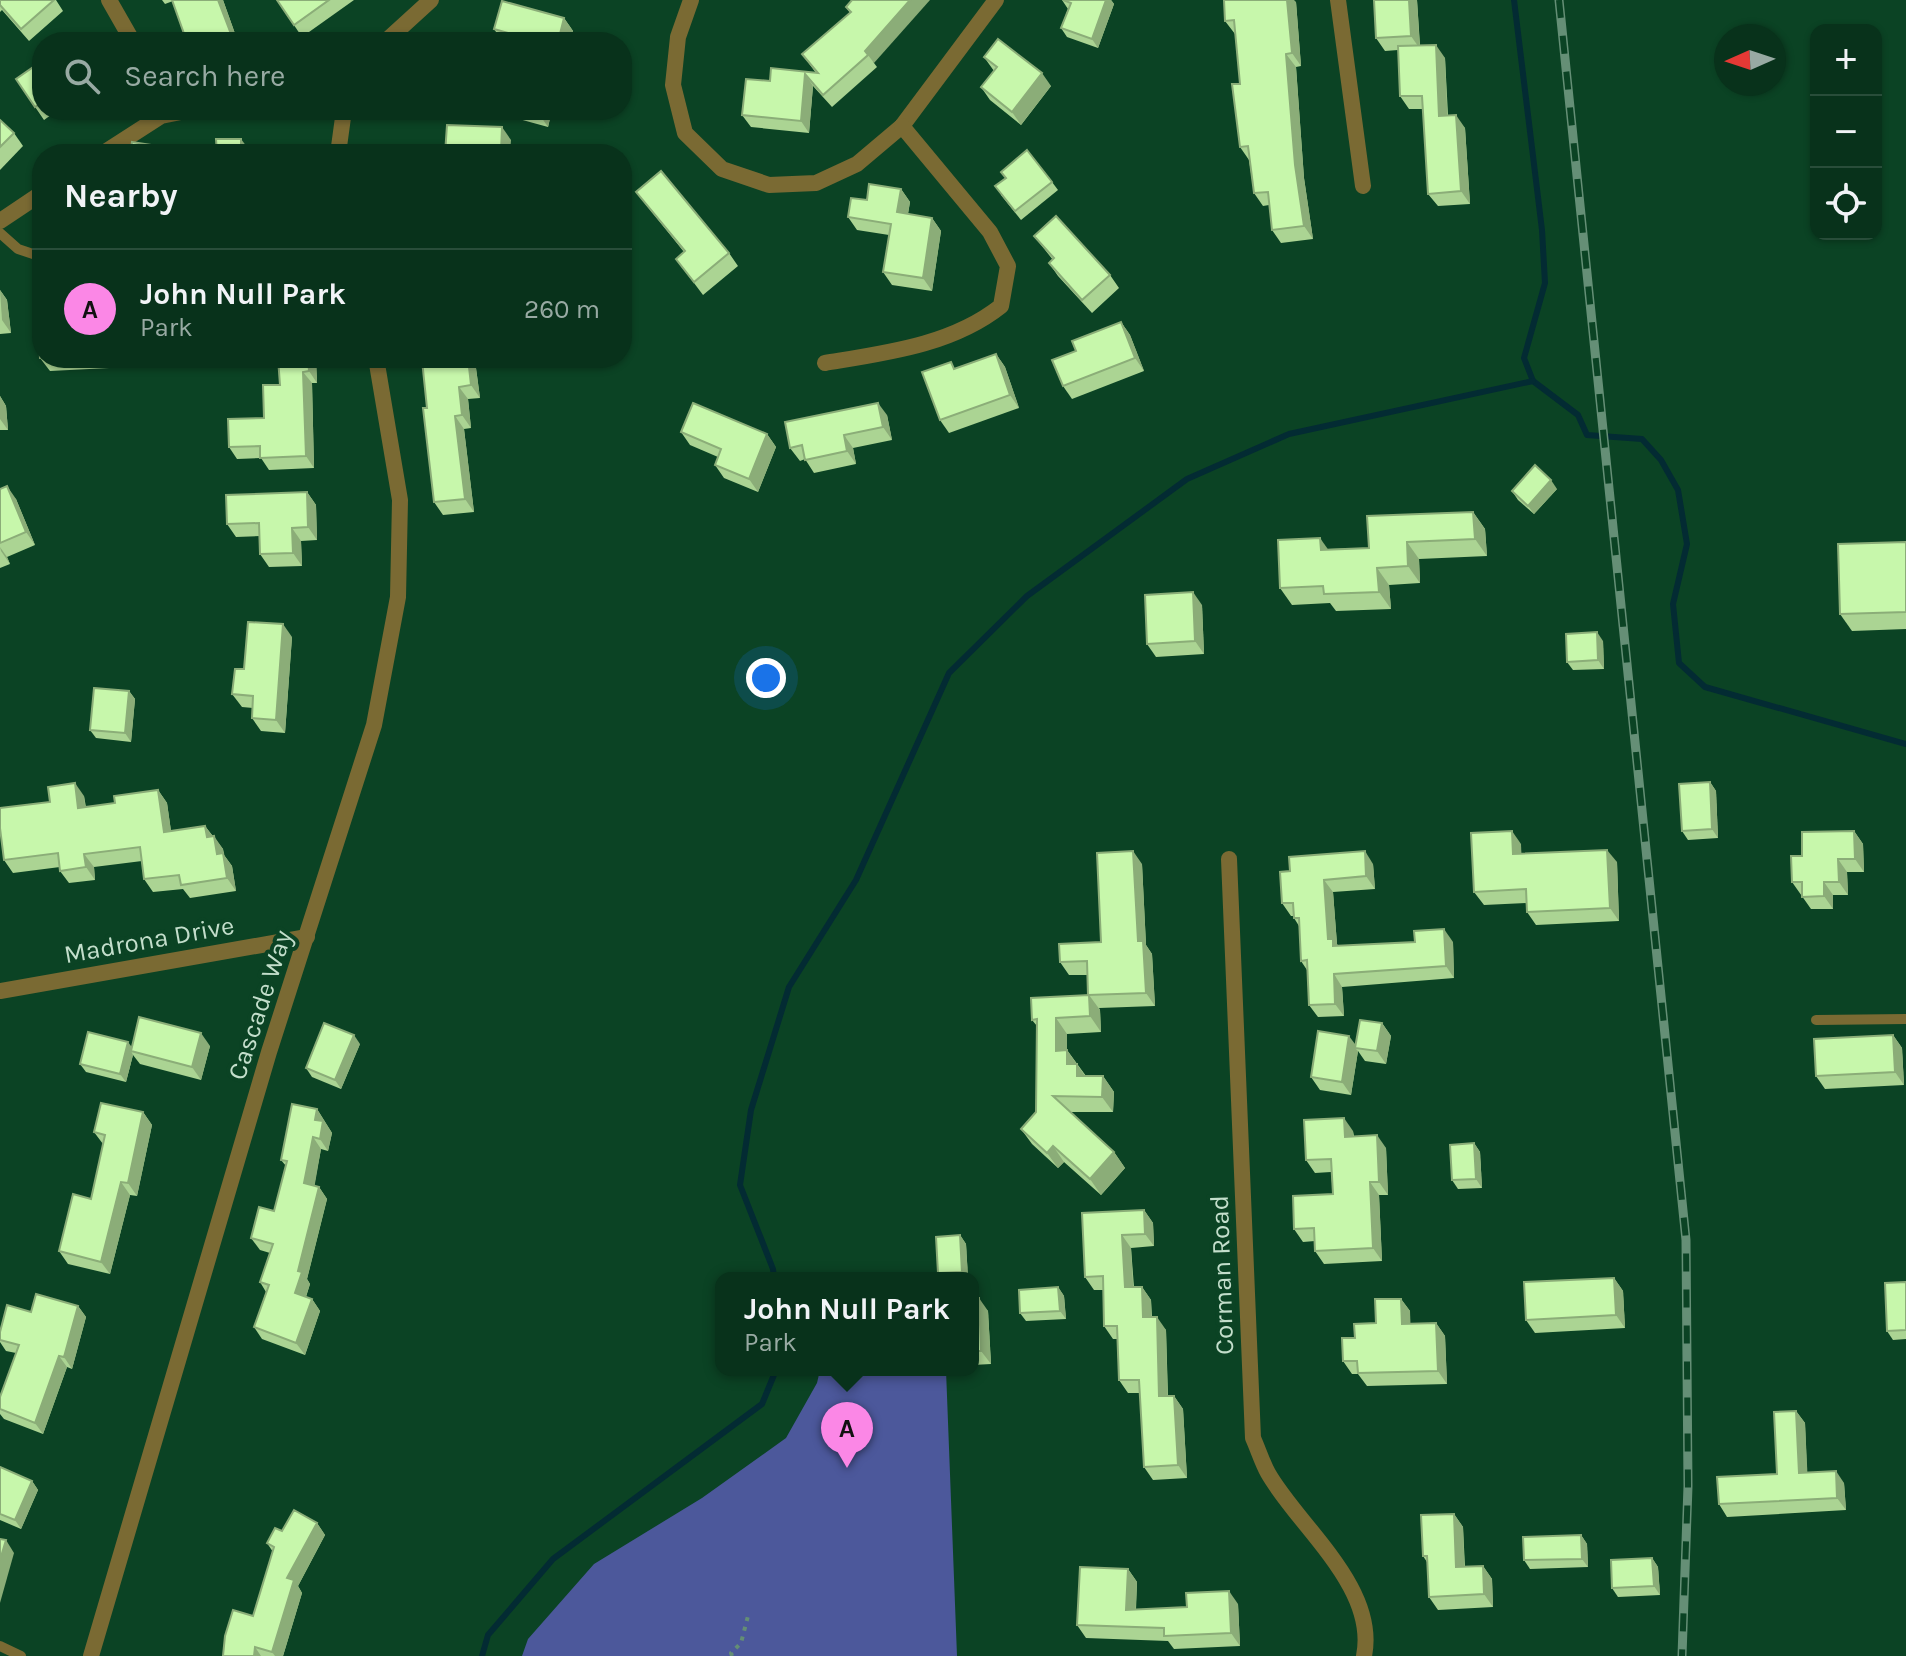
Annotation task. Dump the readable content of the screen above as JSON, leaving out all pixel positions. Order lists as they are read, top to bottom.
{
  "streets": {
    "street": ["Madrona Drive", "Cascade Way", "Corman Road"]
  },
  "crossings": [
    ["Madrona Drive", "Cascade Way"]
  ],
  "north": "left",
  "page": {
    "map_buttons": ["+", "−"],
    "search": "Search here",
    "heading": "Nearby",
    "list": [
      {
        "mark": "A",
        "name": "John Null Park",
        "note": "Park",
        "value": "260 m"
      }
    ],
    "popup": ["John Null Park", "Park"],
    "pins": "A"
  }
}
